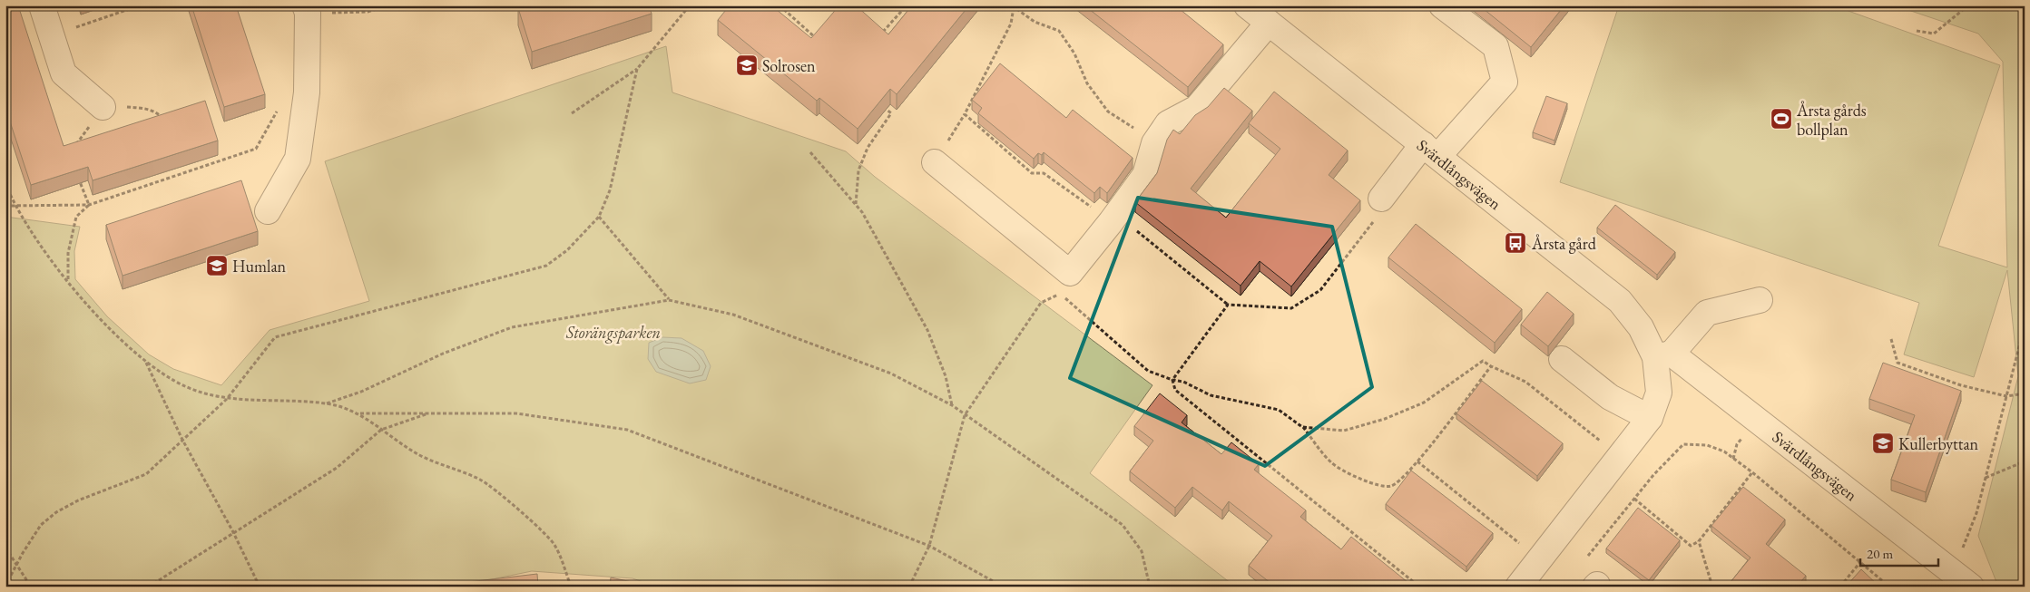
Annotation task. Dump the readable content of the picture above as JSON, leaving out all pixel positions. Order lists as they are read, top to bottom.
{
  "streets": {
    "street": ["Svärdlångsvägen"]
  },
  "parks": ["Storängsparken"],
  "places": {
    "school or university": ["Solrosen", "Humlan", "Kullerbyttan"],
    "sports": ["Årsta gårds bollplan"],
    "bus stop": ["Årsta gård"]
  },
  "scale_bar": "20 m"
}
